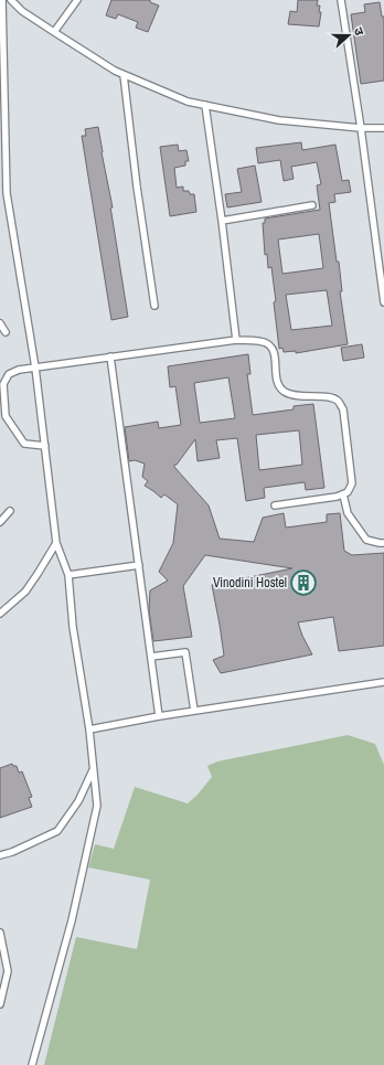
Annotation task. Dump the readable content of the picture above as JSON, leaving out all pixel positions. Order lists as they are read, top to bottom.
{
  "places": {
    "building": ["Vinodini Hostel"]
  },
  "north": "right"
}
